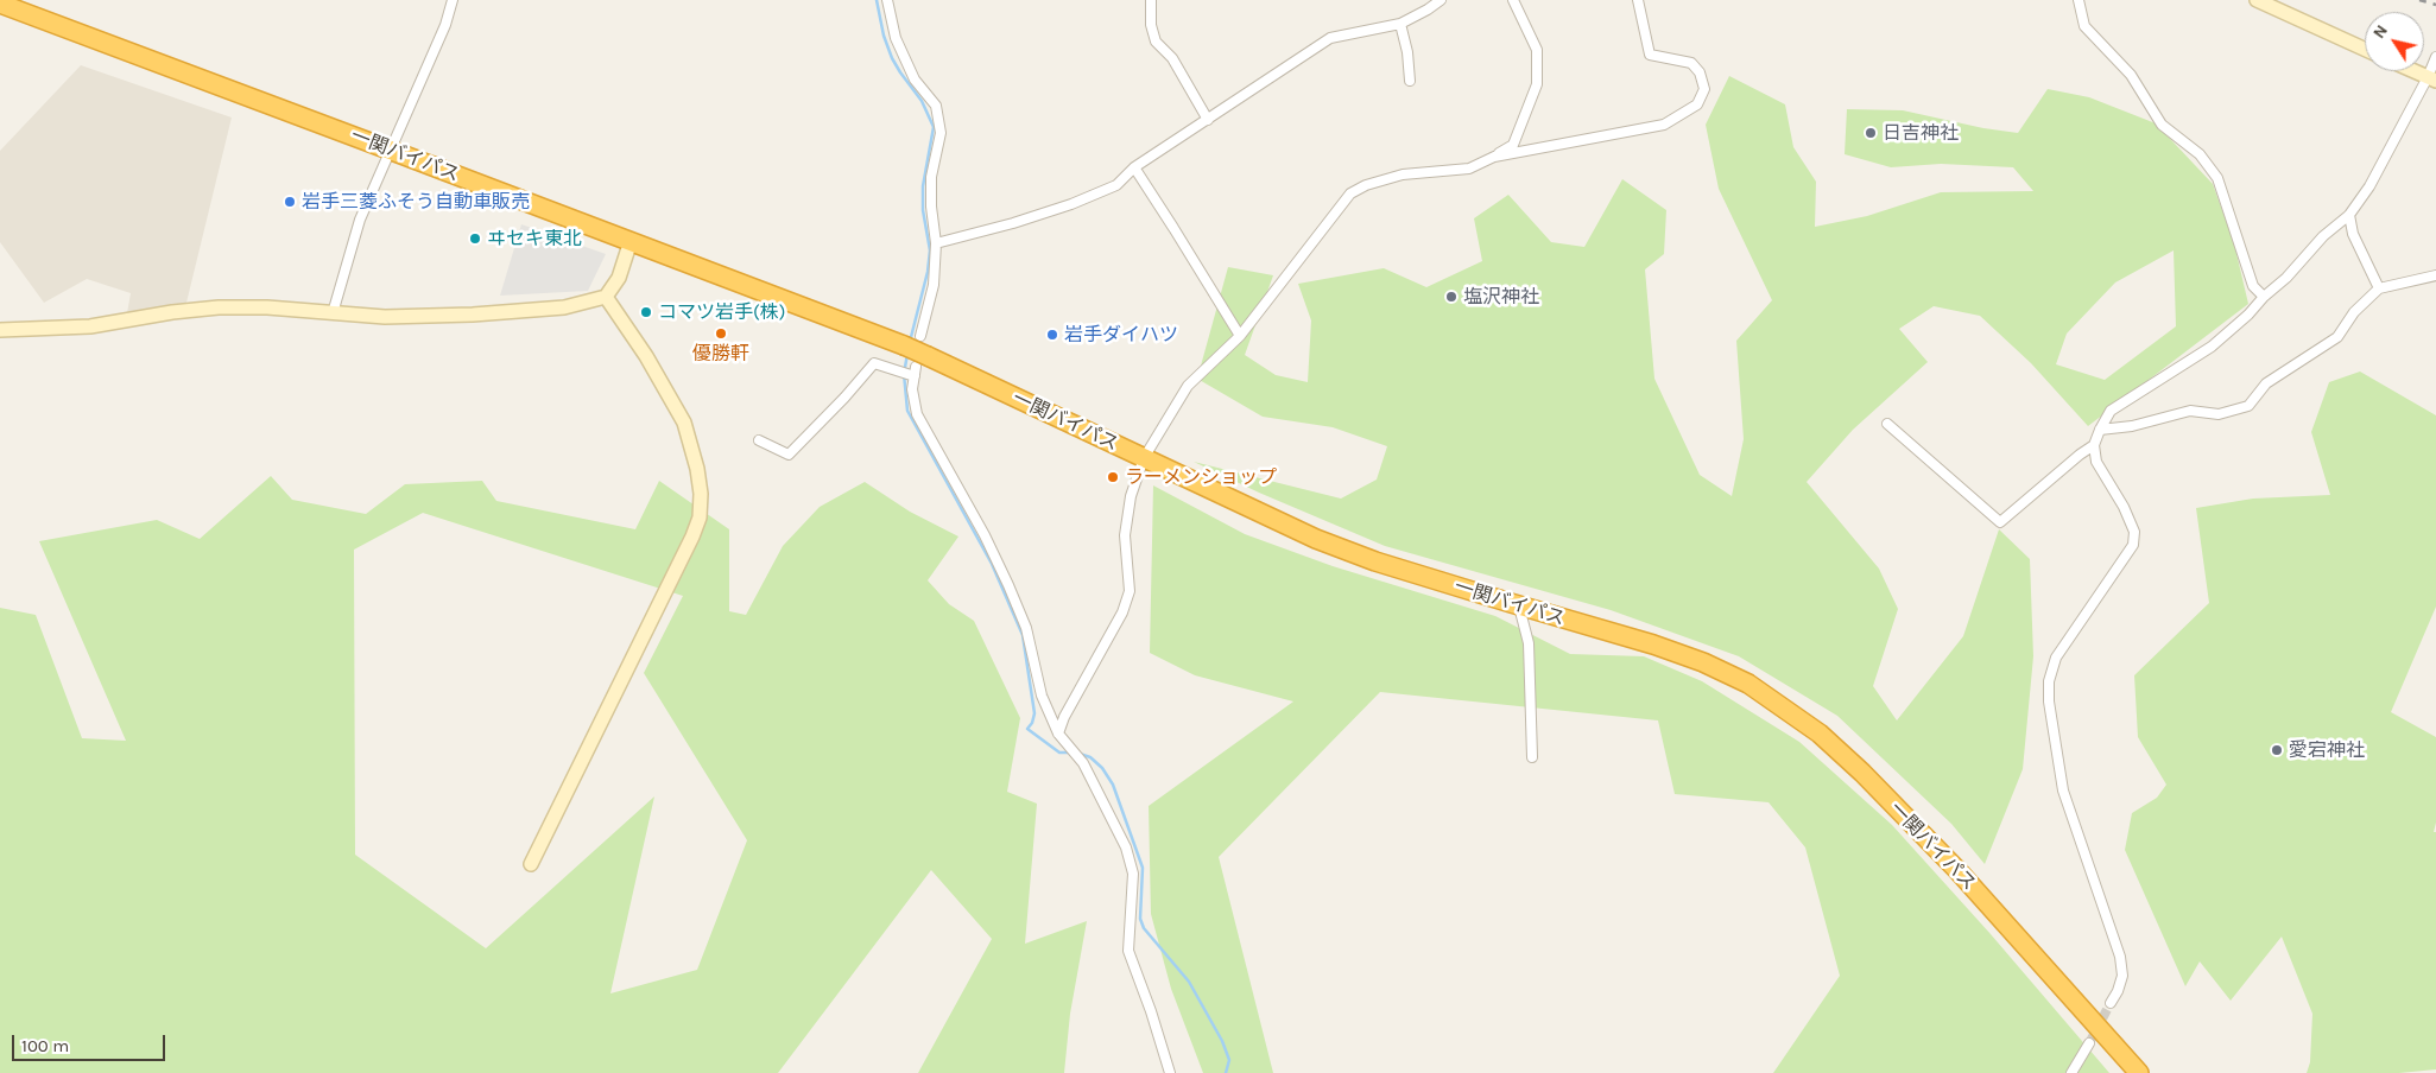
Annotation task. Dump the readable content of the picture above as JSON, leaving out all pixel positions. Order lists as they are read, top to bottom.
{
  "streets": {
    "highway": ["一関バイパス"]
  },
  "places": [
    "日吉神社",
    "岩手三菱ふそう自動車販売",
    "ヰセキ東北",
    "塩沢神社",
    "コマツ岩手(株)",
    "優勝軒",
    "岩手ダイハツ",
    "ラーメンショップ",
    "愛宕神社"
  ],
  "scale_bar": "100 m",
  "north": "top left"
}
